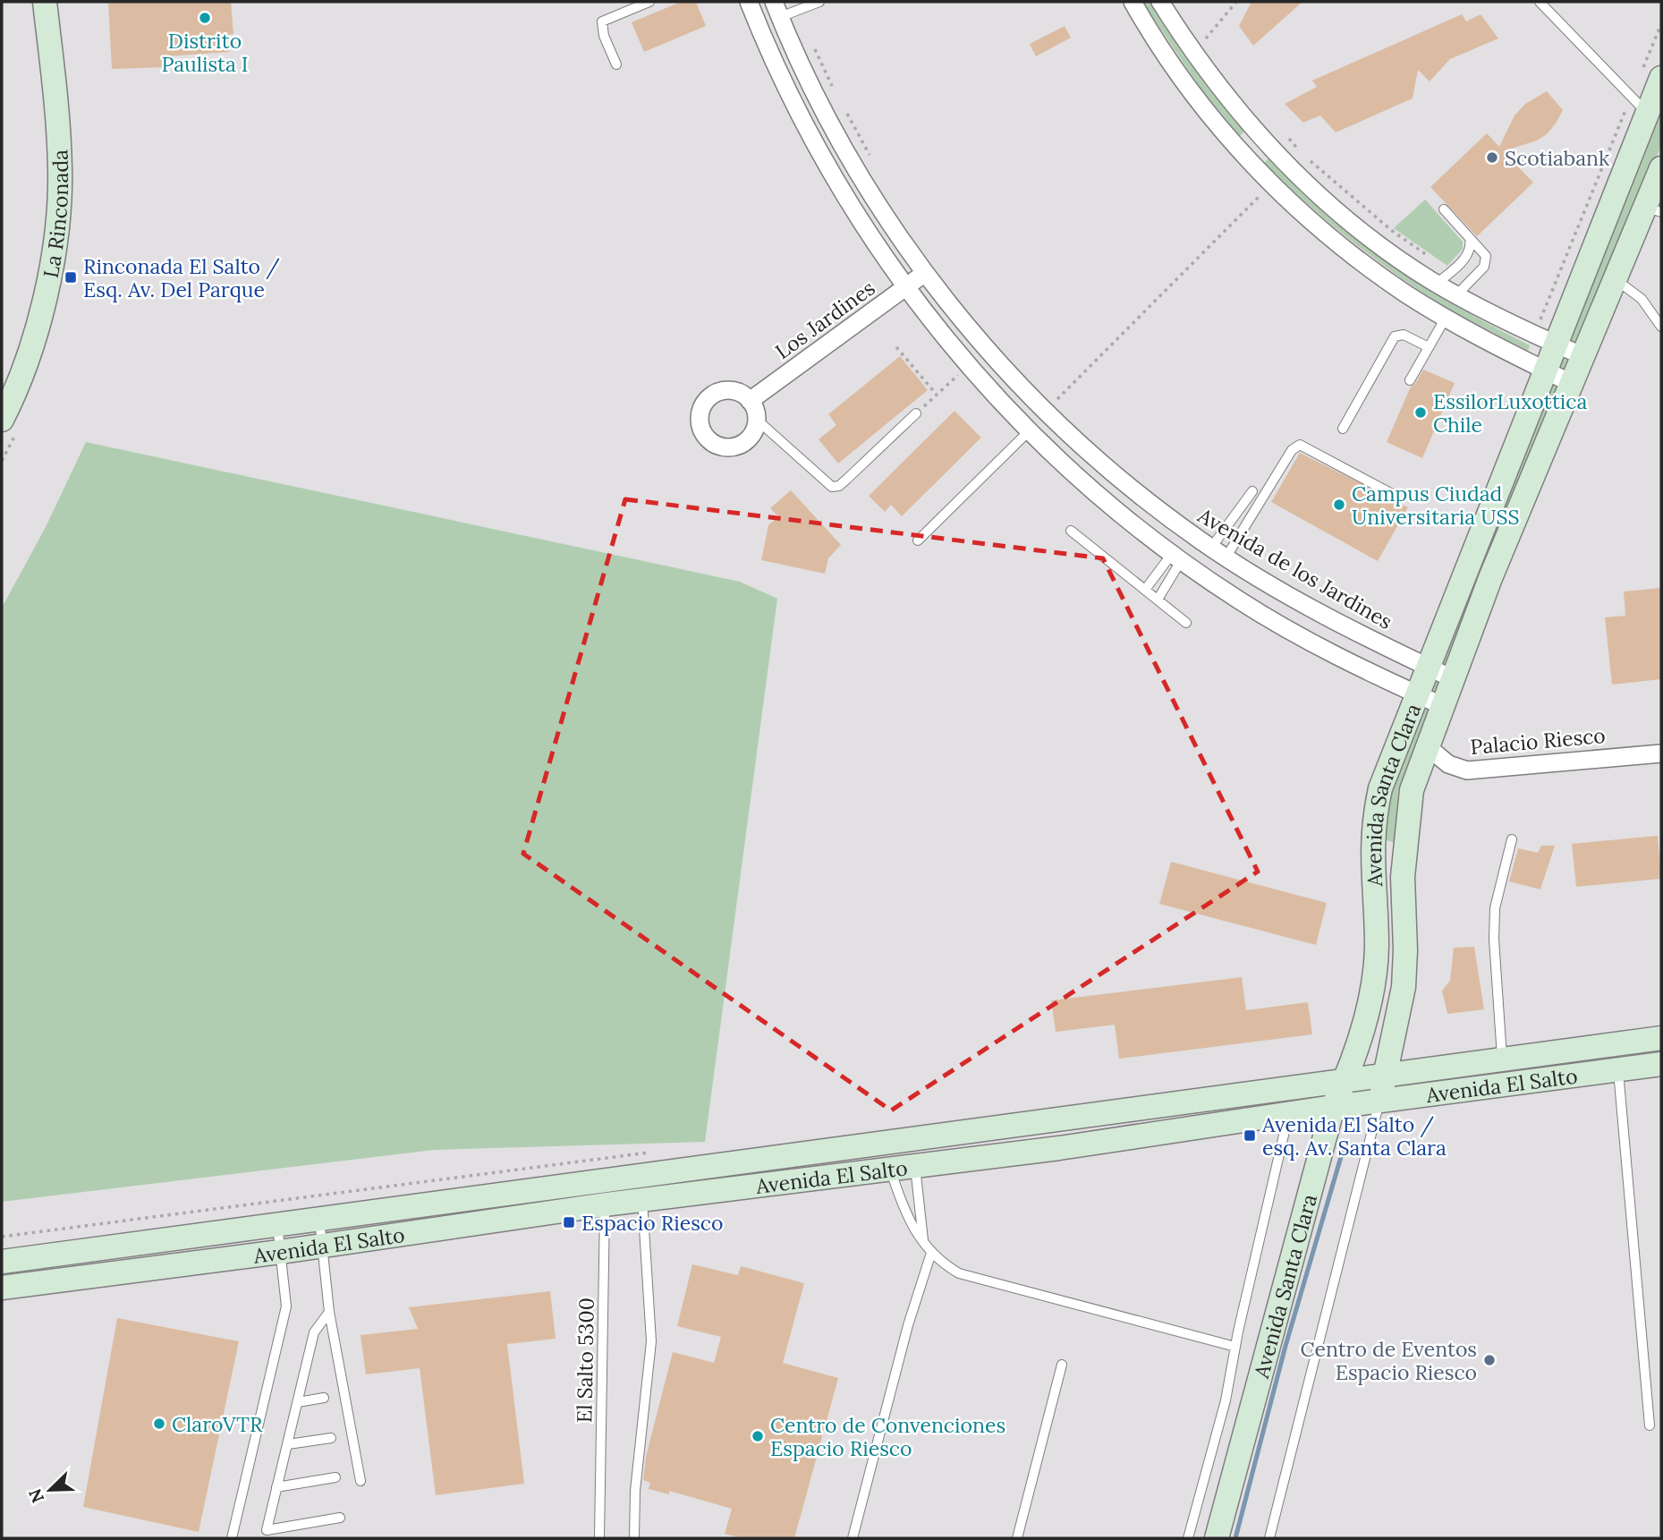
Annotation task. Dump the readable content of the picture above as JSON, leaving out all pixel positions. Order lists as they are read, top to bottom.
{
  "streets": {
    "main road": ["La Rinconada", "Avenida Santa Clara", "Avenida El Salto"],
    "street": ["Los Jardines", "Avenida de los Jardines", "Palacio Riesco"],
    "lane": ["El Salto 5300"]
  },
  "crossings": [
    ["Los Jardines", "Avenida de los Jardines"],
    ["Avenida de los Jardines", "Avenida Santa Clara"],
    ["Palacio Riesco", "Avenida Santa Clara"],
    ["Avenida Santa Clara", "Avenida El Salto"],
    ["Avenida El Salto", "El Salto 5300"]
  ],
  "places": {
    "other": [
      "Distrito Paulista I",
      "Scotiabank",
      "EssilorLuxottica Chile",
      "Campus Ciudad Universitaria USS",
      "Centro de Eventos Espacio Riesco",
      "ClaroVTR",
      "Centro de Convenciones Espacio Riesco"
    ],
    "transit": ["Rinconada El Salto / Esq. Av. Del Parque", "Avenida El Salto / esq. Av. Santa Clara", "Espacio Riesco"]
  },
  "north": "bottom left"
}
